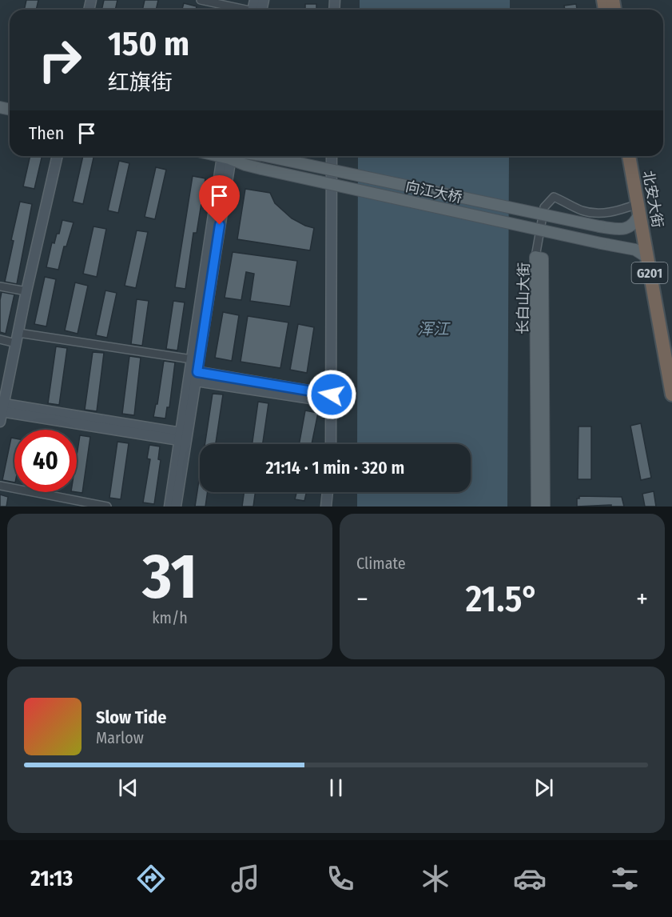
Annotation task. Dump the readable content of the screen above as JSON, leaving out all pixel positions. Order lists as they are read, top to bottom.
{
  "streets": {
    "highway": ["北安大街", "G201"],
    "main road": ["向江大桥", "长白山大街"]
  },
  "crossings": [
    ["向江大桥", "北安大街"]
  ],
  "water": ["浑江"],
  "page": {
    "turn": ["150 m", "红旗街"],
    "then": "Then",
    "limit": "40",
    "trip": "21:14 · 1 min · 320 m",
    "tile": [
      ["31", "km/h"],
      "Climate"
    ],
    "heat": ["−", "21.5°", "+"],
    "song": ["Slow Tide", "Marlow"],
    "tabs": "21:13"
  }
}
